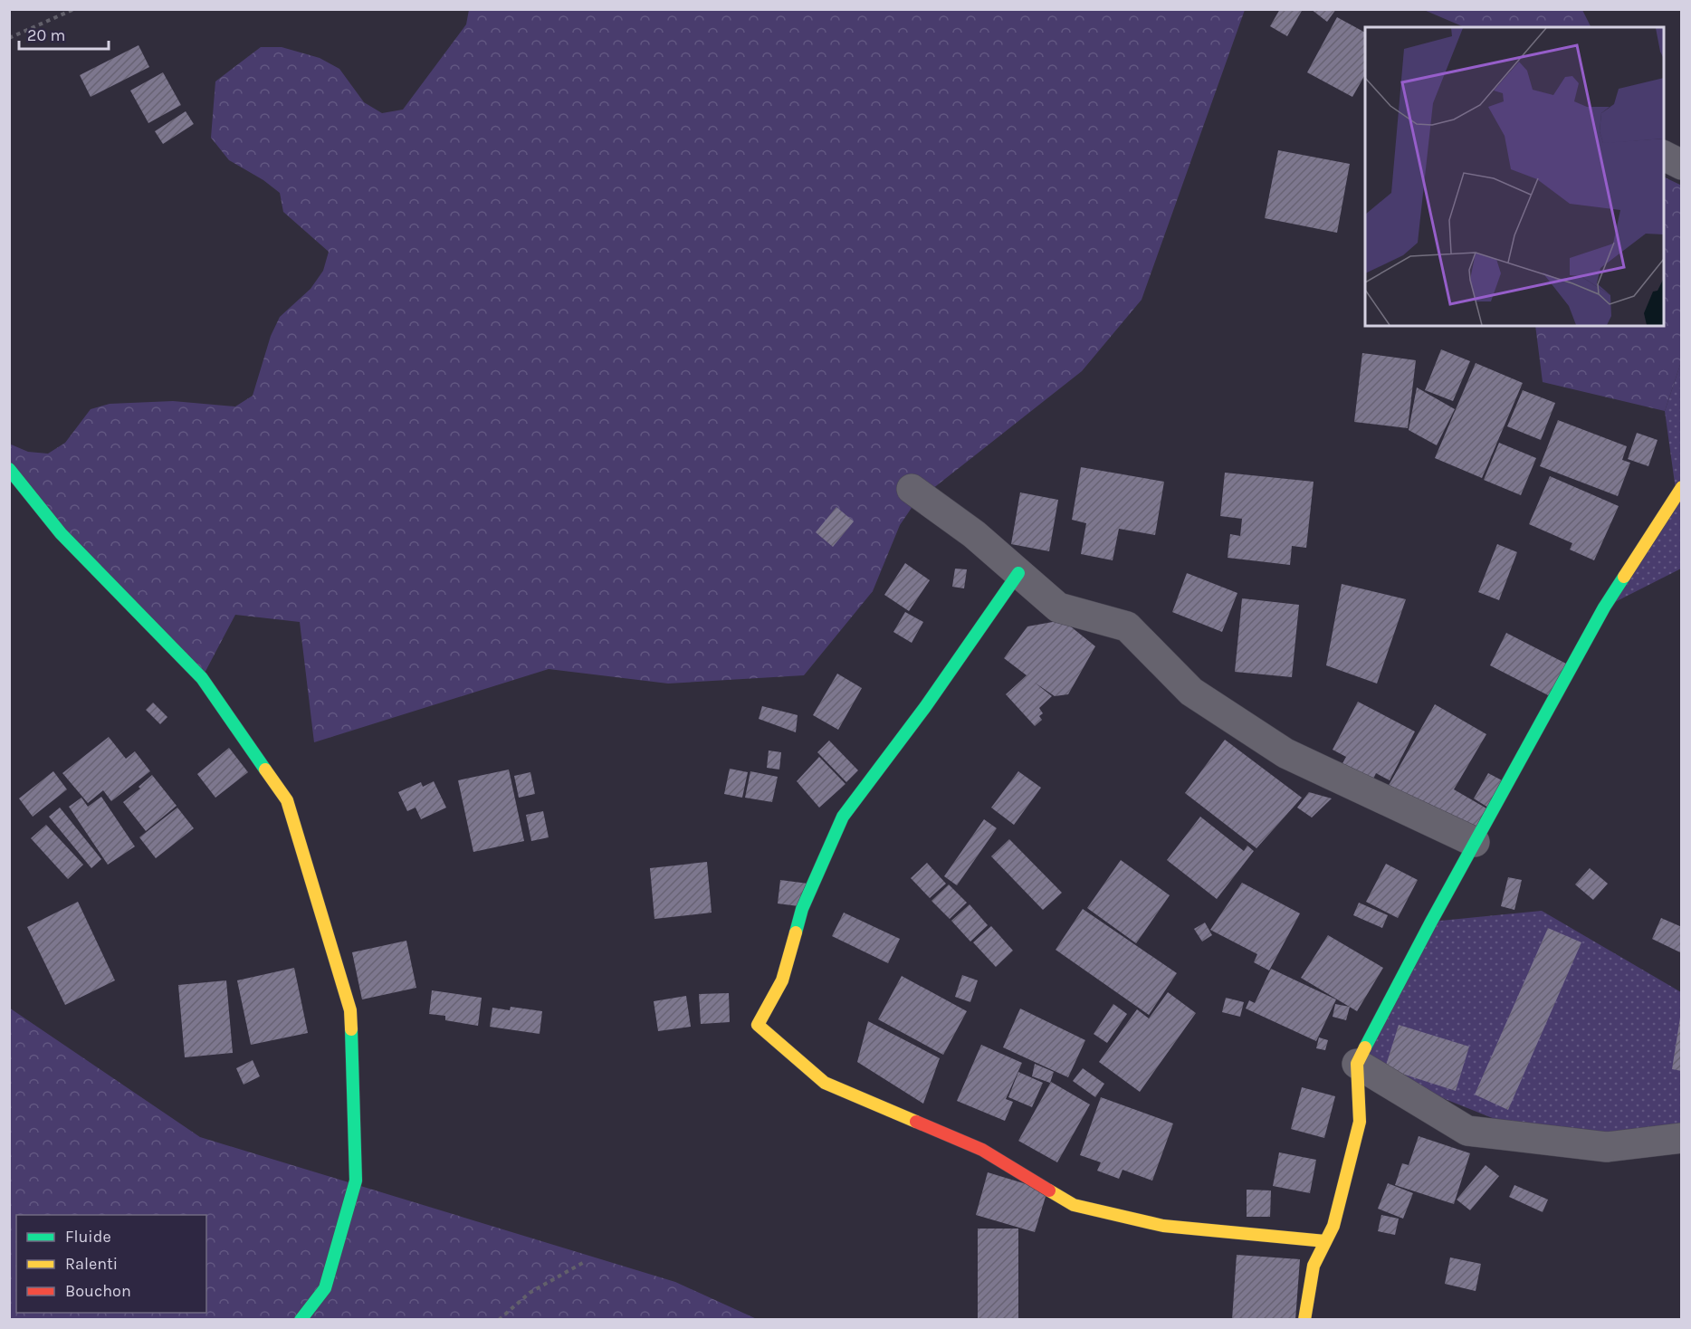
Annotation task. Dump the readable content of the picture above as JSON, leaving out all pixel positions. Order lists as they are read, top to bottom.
{
  "legend": ["Fluide", "Ralenti", "Bouchon"],
  "scale_bar": "20 m"
}
